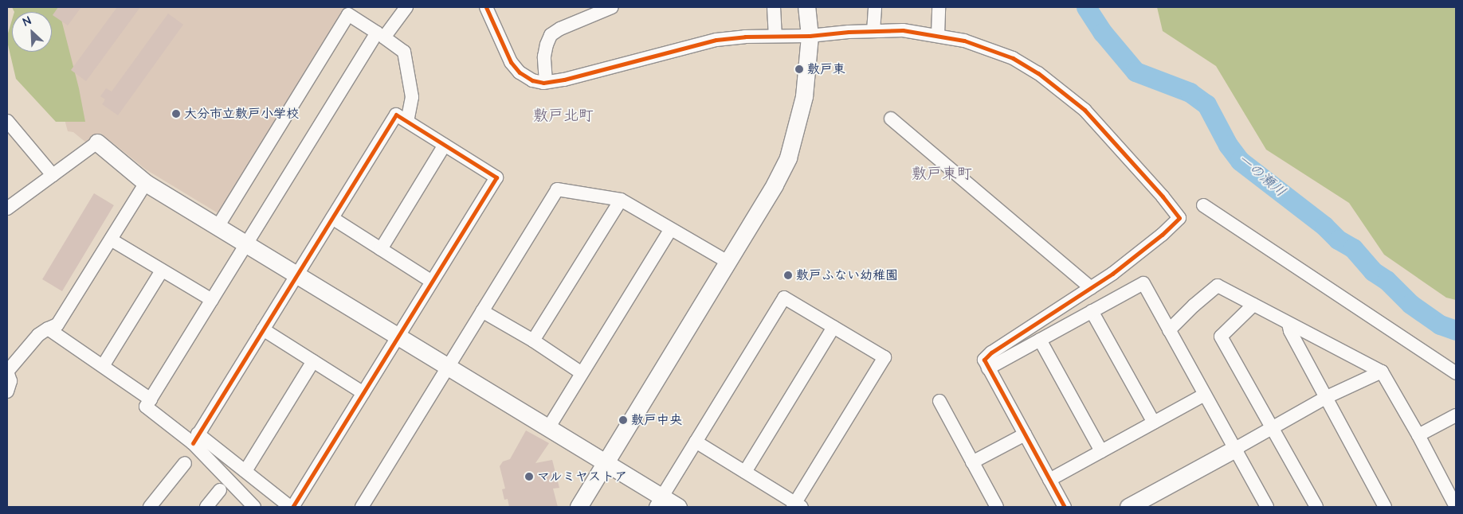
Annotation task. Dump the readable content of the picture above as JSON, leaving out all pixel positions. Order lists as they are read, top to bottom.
{
  "districts": ["敷戸北町", "敷戸東町"],
  "water": ["一の瀬川"],
  "places": [
    "敷戸東",
    "大分市立敷戸小学校",
    "敷戸ふない幼稚園",
    "敷戸中央",
    "マルミヤストア"
  ],
  "north": "top left"
}
